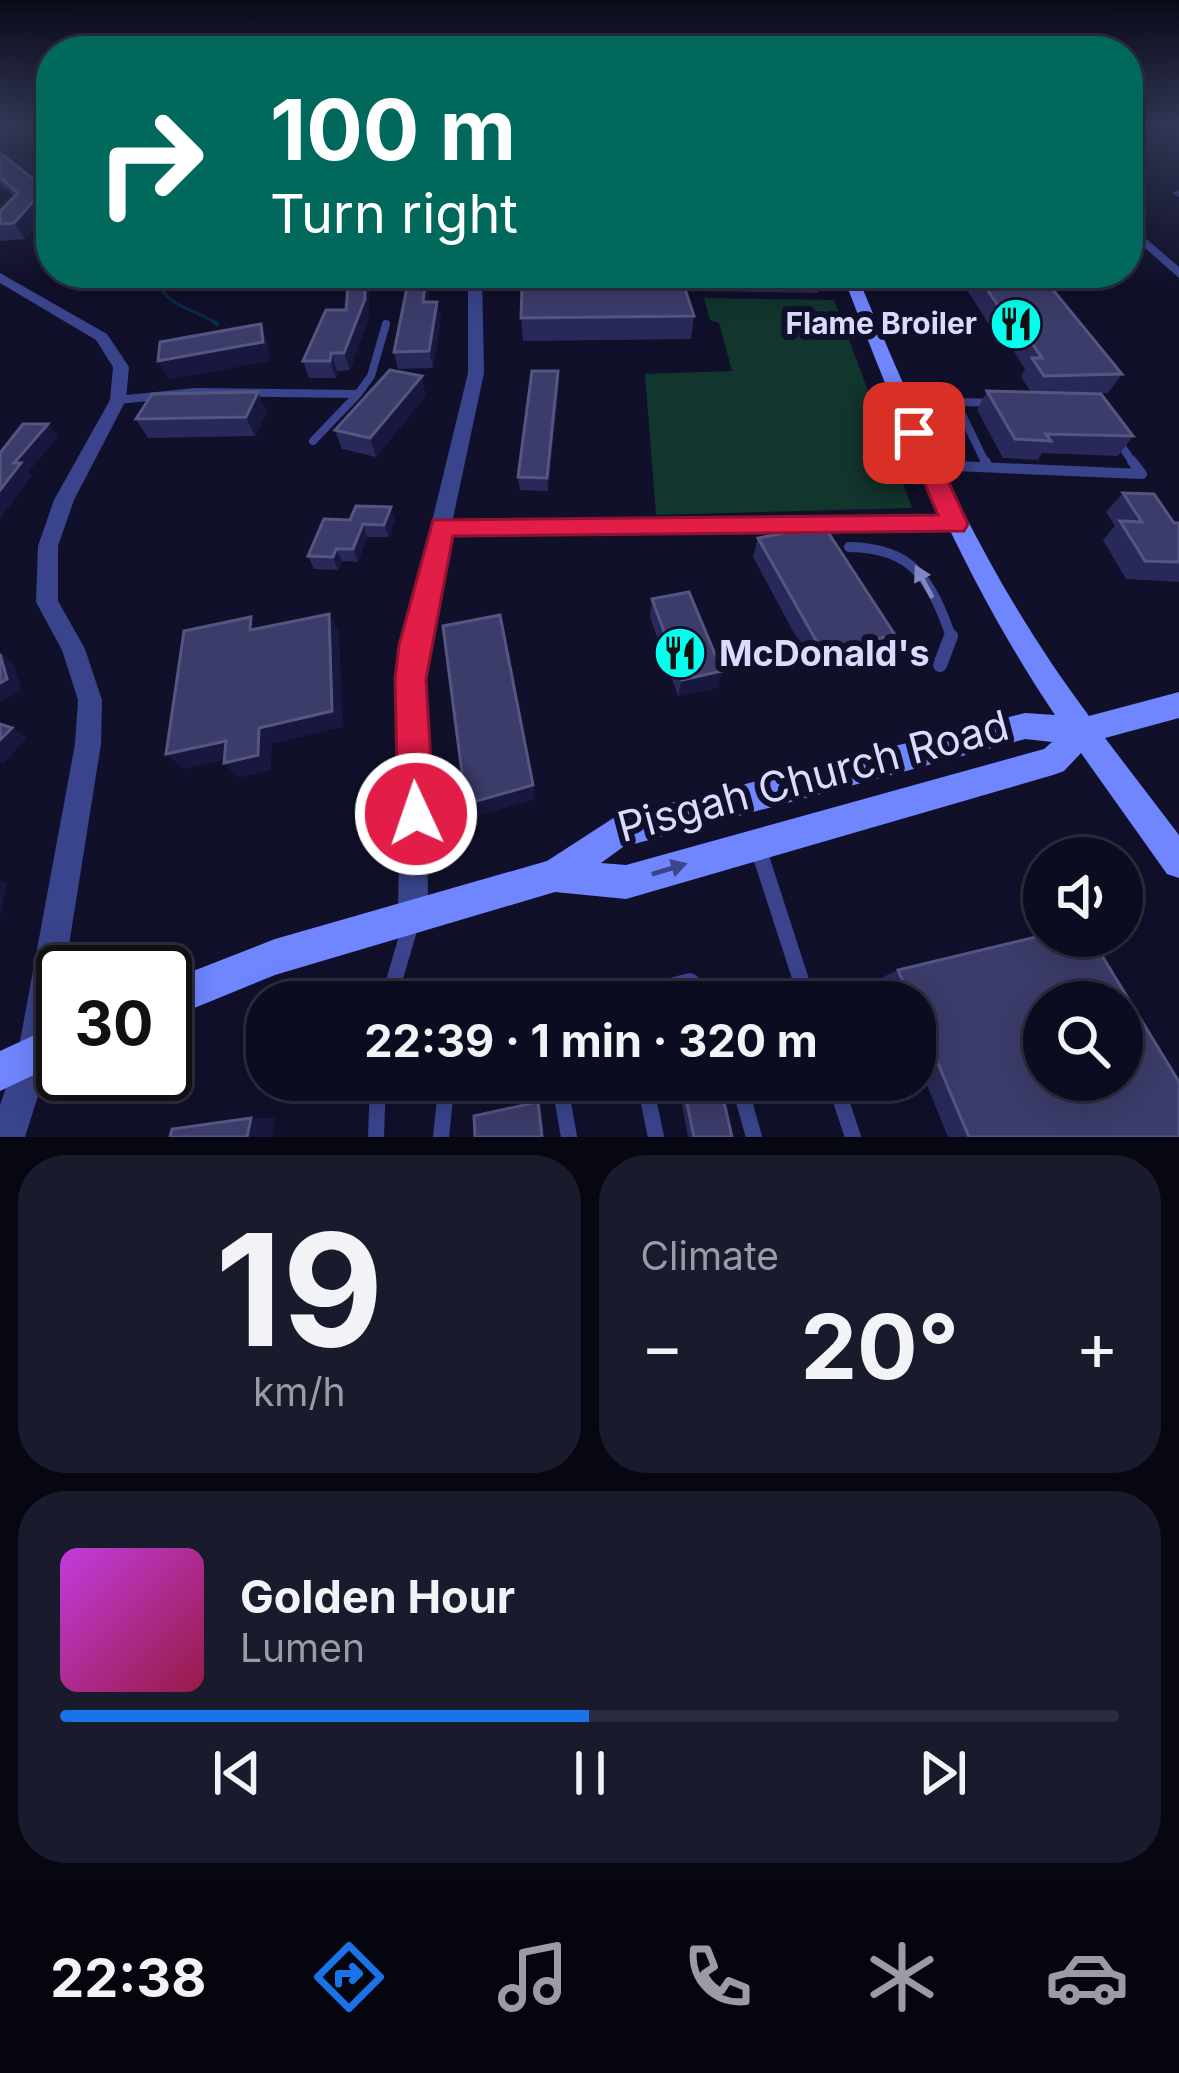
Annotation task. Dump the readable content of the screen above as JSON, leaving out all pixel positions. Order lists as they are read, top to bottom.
{
  "streets": {
    "main road": ["Pisgah Church Road"]
  },
  "places": {
    "restaurant": ["Flame Broiler", "McDonald's"]
  },
  "page": {
    "turn": ["100 m", "Turn right"],
    "limit": "30",
    "trip": "22:39 · 1 min · 320 m",
    "tile": [
      ["19", "km/h"],
      "Climate"
    ],
    "heat": ["−", "20°", "+"],
    "song": ["Golden Hour", "Lumen"],
    "tabs": "22:38"
  }
}
